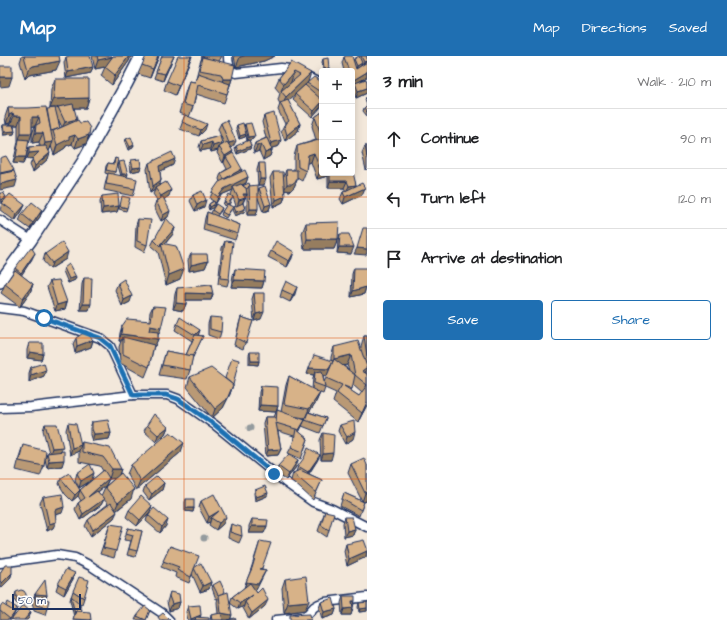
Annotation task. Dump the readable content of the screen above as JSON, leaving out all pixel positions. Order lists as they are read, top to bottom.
{
  "scale_bar": "50 m",
  "page": {
    "header": "Map",
    "nav": ["Map", "Directions", "Saved"],
    "heading": ["3 min", "Walk · 210 m"],
    "map_buttons": ["+", "−"],
    "list": [
      ["Continue", "90 m"],
      ["Turn left", "120 m"],
      "Arrive at destination"
    ],
    "buttons": ["Save", "Share"],
    "scale": "50 m"
  }
}
